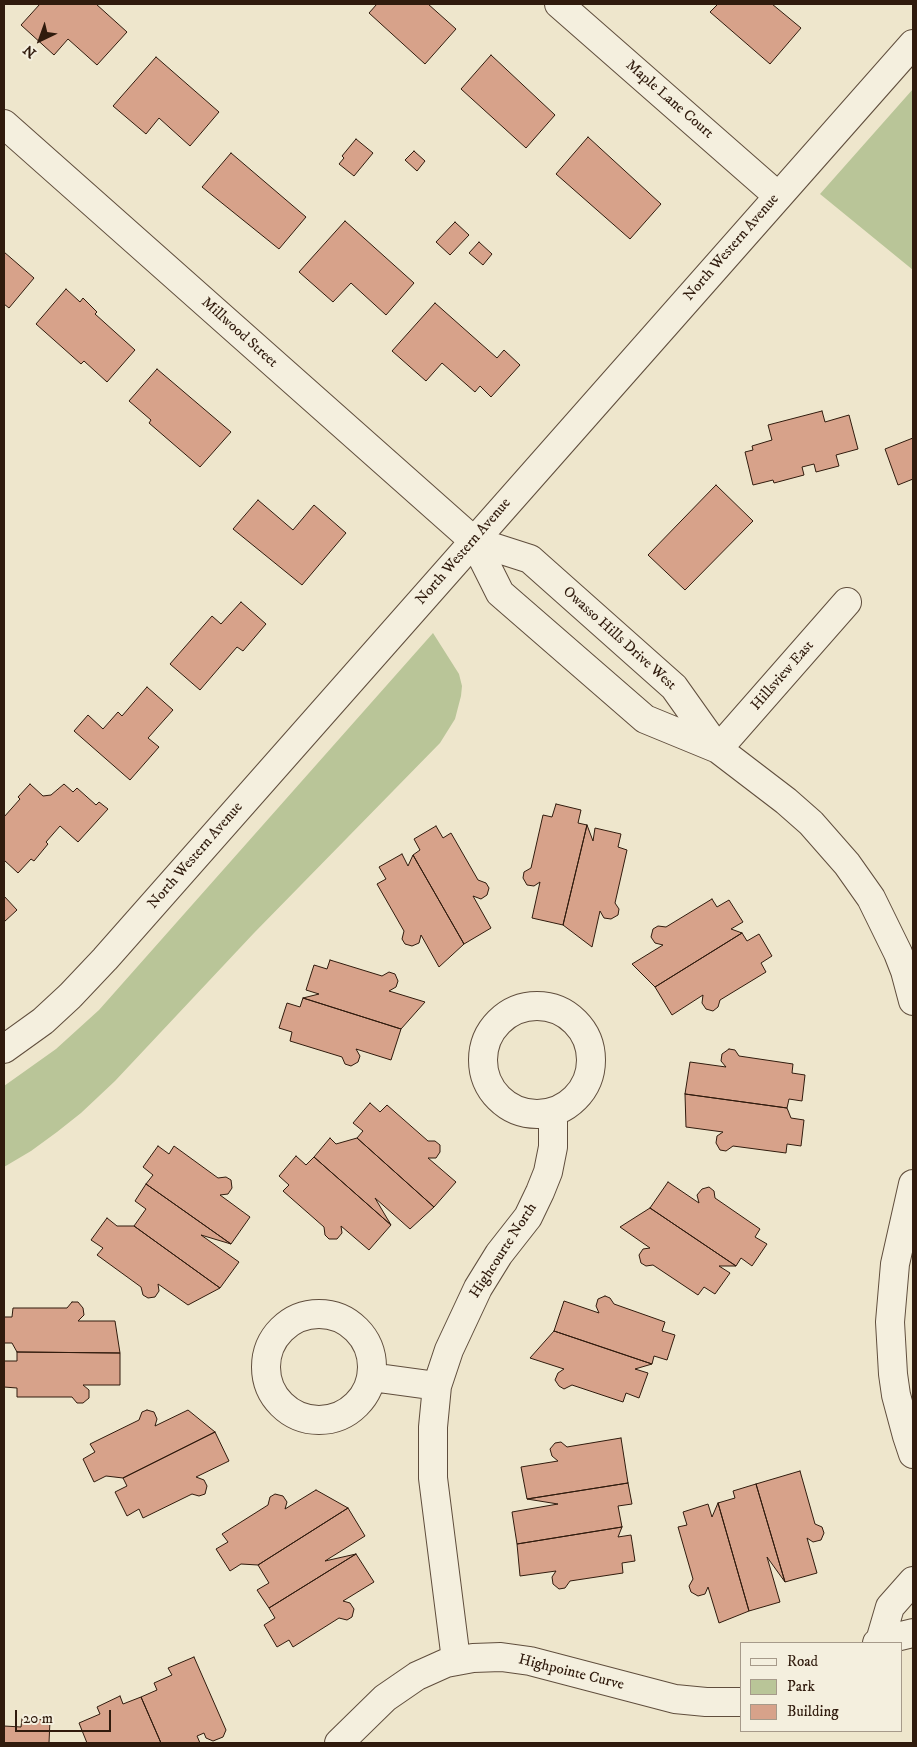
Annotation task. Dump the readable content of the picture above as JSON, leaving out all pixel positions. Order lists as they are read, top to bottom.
{
  "streets": {
    "street": [
      "Maple Lane Court",
      "North Western Avenue",
      "Millwood Street",
      "Owasso Hills Drive West",
      "Hillsview East",
      "Highcourte North",
      "Highpointe Curve"
    ]
  },
  "crossings": [
    ["Maple Lane Court", "North Western Avenue"],
    ["North Western Avenue", "Millwood Street"],
    ["North Western Avenue", "Owasso Hills Drive West"],
    ["Millwood Street", "Owasso Hills Drive West"],
    ["Owasso Hills Drive West", "Hillsview East"],
    ["Highcourte North", "Highpointe Curve"]
  ],
  "legend": ["Road", "Park", "Building"],
  "scale_bar": "20 m",
  "north": "bottom left"
}
